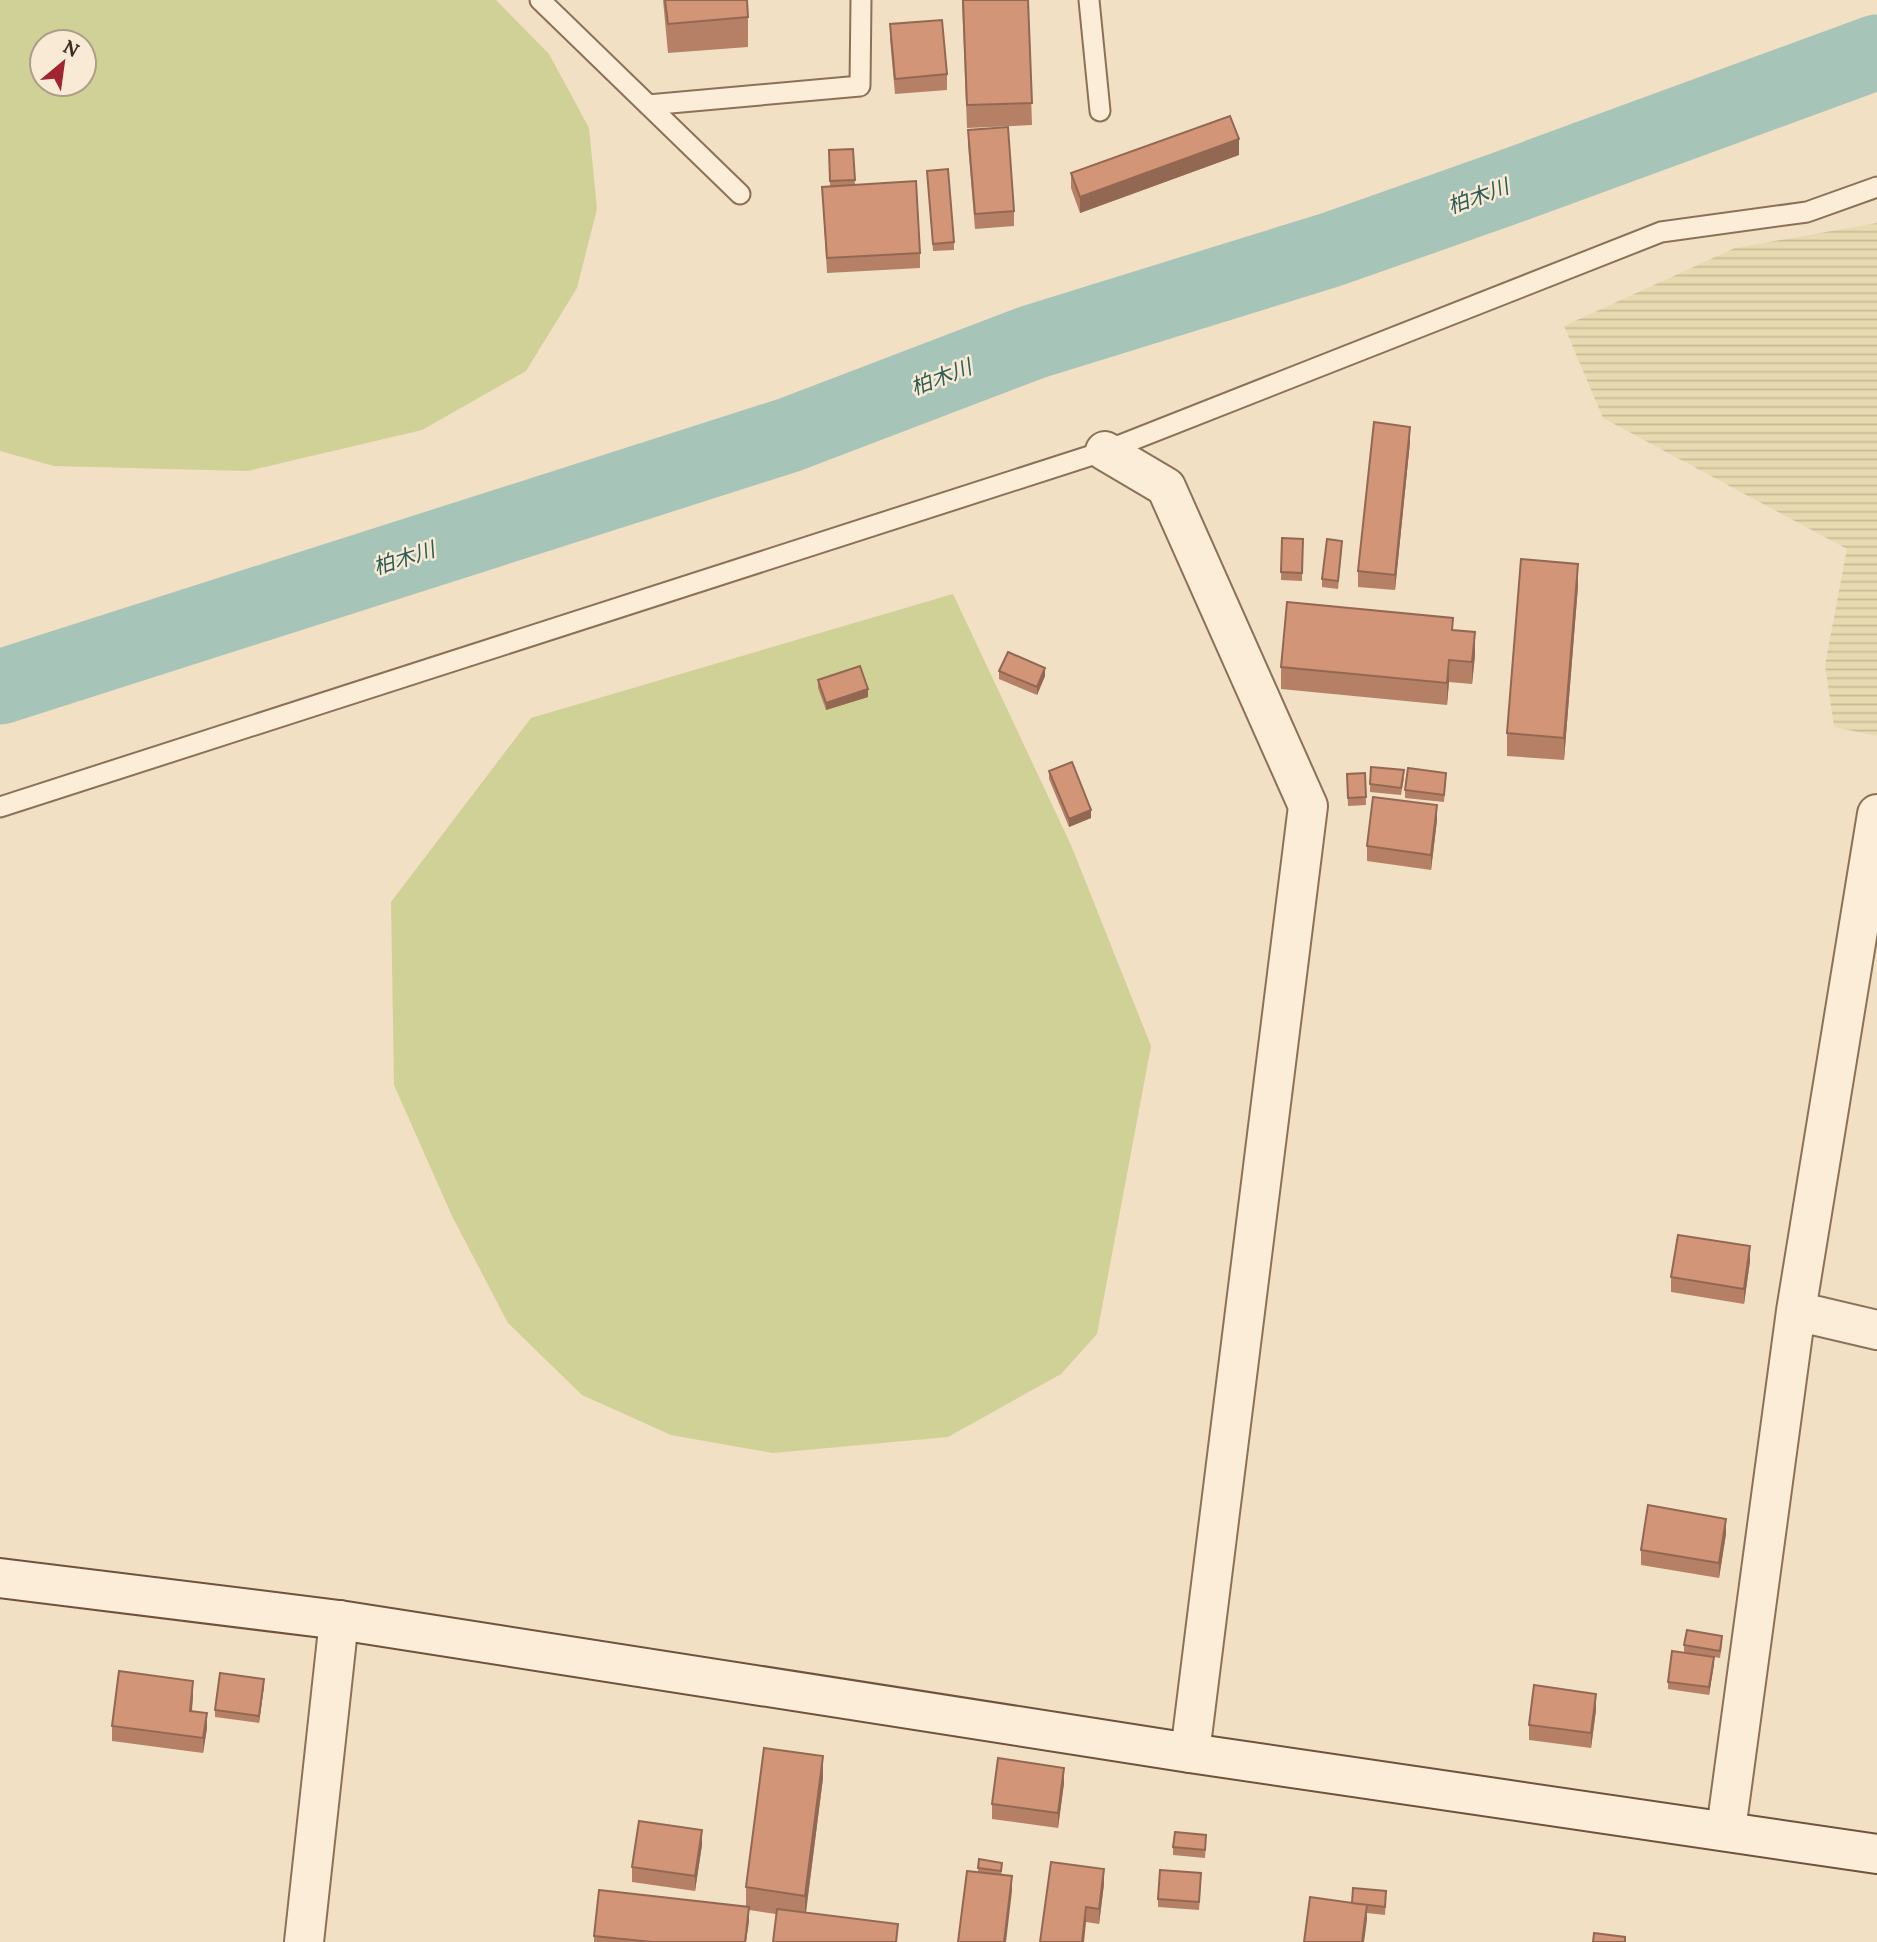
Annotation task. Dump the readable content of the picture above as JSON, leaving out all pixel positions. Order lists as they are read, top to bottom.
{
  "water": ["柏木川"],
  "north": "top right"
}
